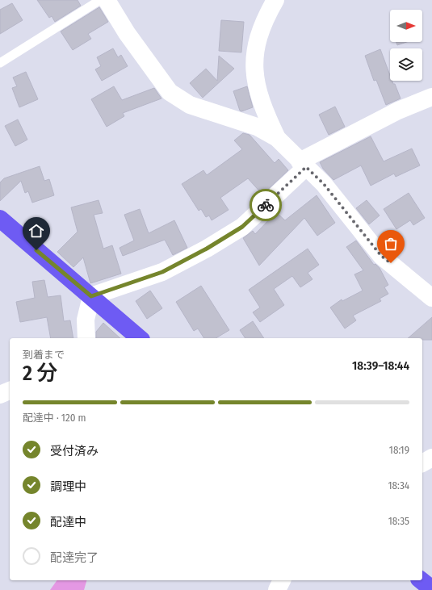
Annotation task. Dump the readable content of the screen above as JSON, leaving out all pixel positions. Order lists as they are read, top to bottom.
{
  "north": "right",
  "page": {
    "heading": ["2 分", "到着まで", "18:39–18:44"],
    "bar": "配達中 · 120 m",
    "list": [
      ["受付済み", "18:19"],
      ["調理中", "18:34"],
      ["配達中", "18:35"],
      "配達完了"
    ]
  }
}
